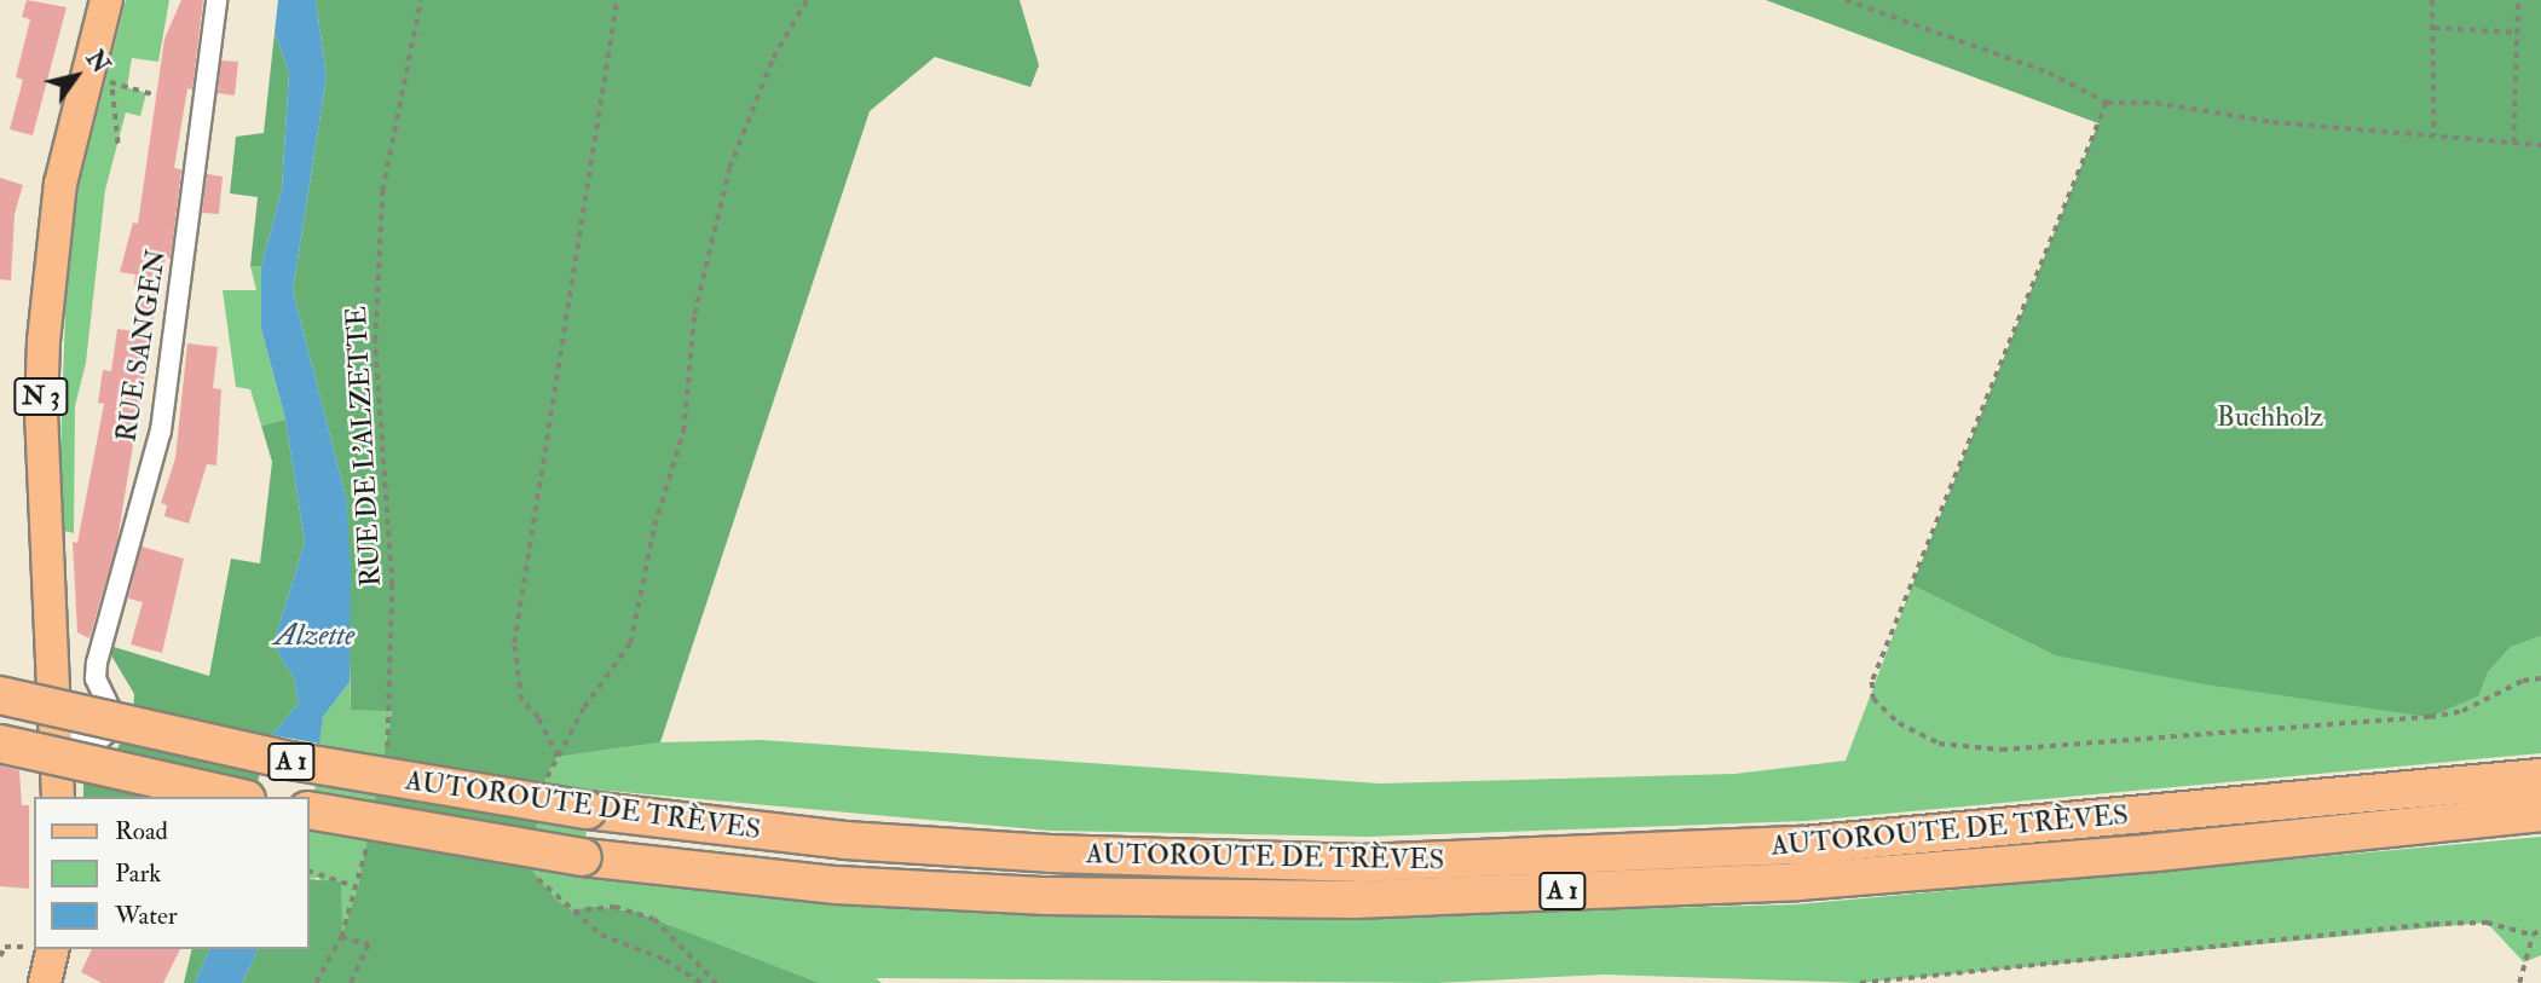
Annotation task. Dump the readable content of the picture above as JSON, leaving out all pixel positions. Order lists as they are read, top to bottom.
{
  "streets": {
    "highway": ["A 1", "AUTOROUTE DE TRÈVES"],
    "main road": ["N 3"],
    "street": ["RUE SANGEN"],
    "path": ["RUE DE L'ALZETTE"]
  },
  "crossings": [
    ["RUE SANGEN", "N 3"]
  ],
  "water": ["Alzette"],
  "parks": ["Buchholz"],
  "legend": ["Road", "Park", "Water"],
  "north": "top right"
}
